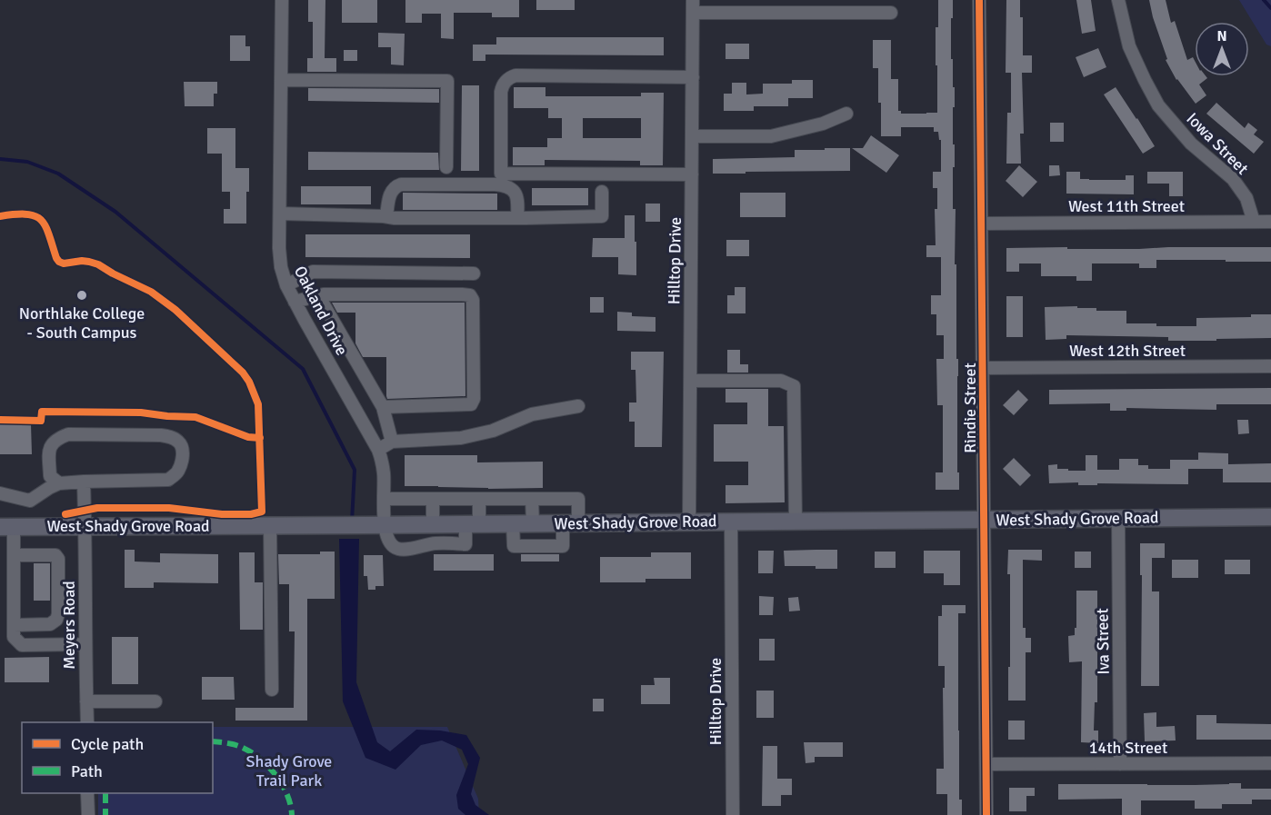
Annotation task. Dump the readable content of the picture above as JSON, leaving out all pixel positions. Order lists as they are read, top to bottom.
{
  "streets": {
    "main road": ["West Shady Grove Road"],
    "street": [
      "Iowa Street",
      "West 11th Street",
      "Hilltop Drive",
      "Oakland Drive",
      "West 12th Street",
      "Rindie Street",
      "Meyers Road",
      "Iva Street",
      "14th Street"
    ]
  },
  "crossings": [
    ["Iowa Street", "West 11th Street"],
    ["West 11th Street", "Rindie Street"],
    ["Hilltop Drive", "West Shady Grove Road"],
    ["Oakland Drive", "West Shady Grove Road"],
    ["West 12th Street", "Rindie Street"],
    ["Rindie Street", "West Shady Grove Road"],
    ["Rindie Street", "14th Street"],
    ["West Shady Grove Road", "Meyers Road"],
    ["West Shady Grove Road", "Iva Street"],
    ["Iva Street", "14th Street"]
  ],
  "parks": ["Shady Grove Trail Park"],
  "places": ["Northlake College - South Campus"],
  "legend": ["Cycle path", "Path"],
  "north": "top"
}
